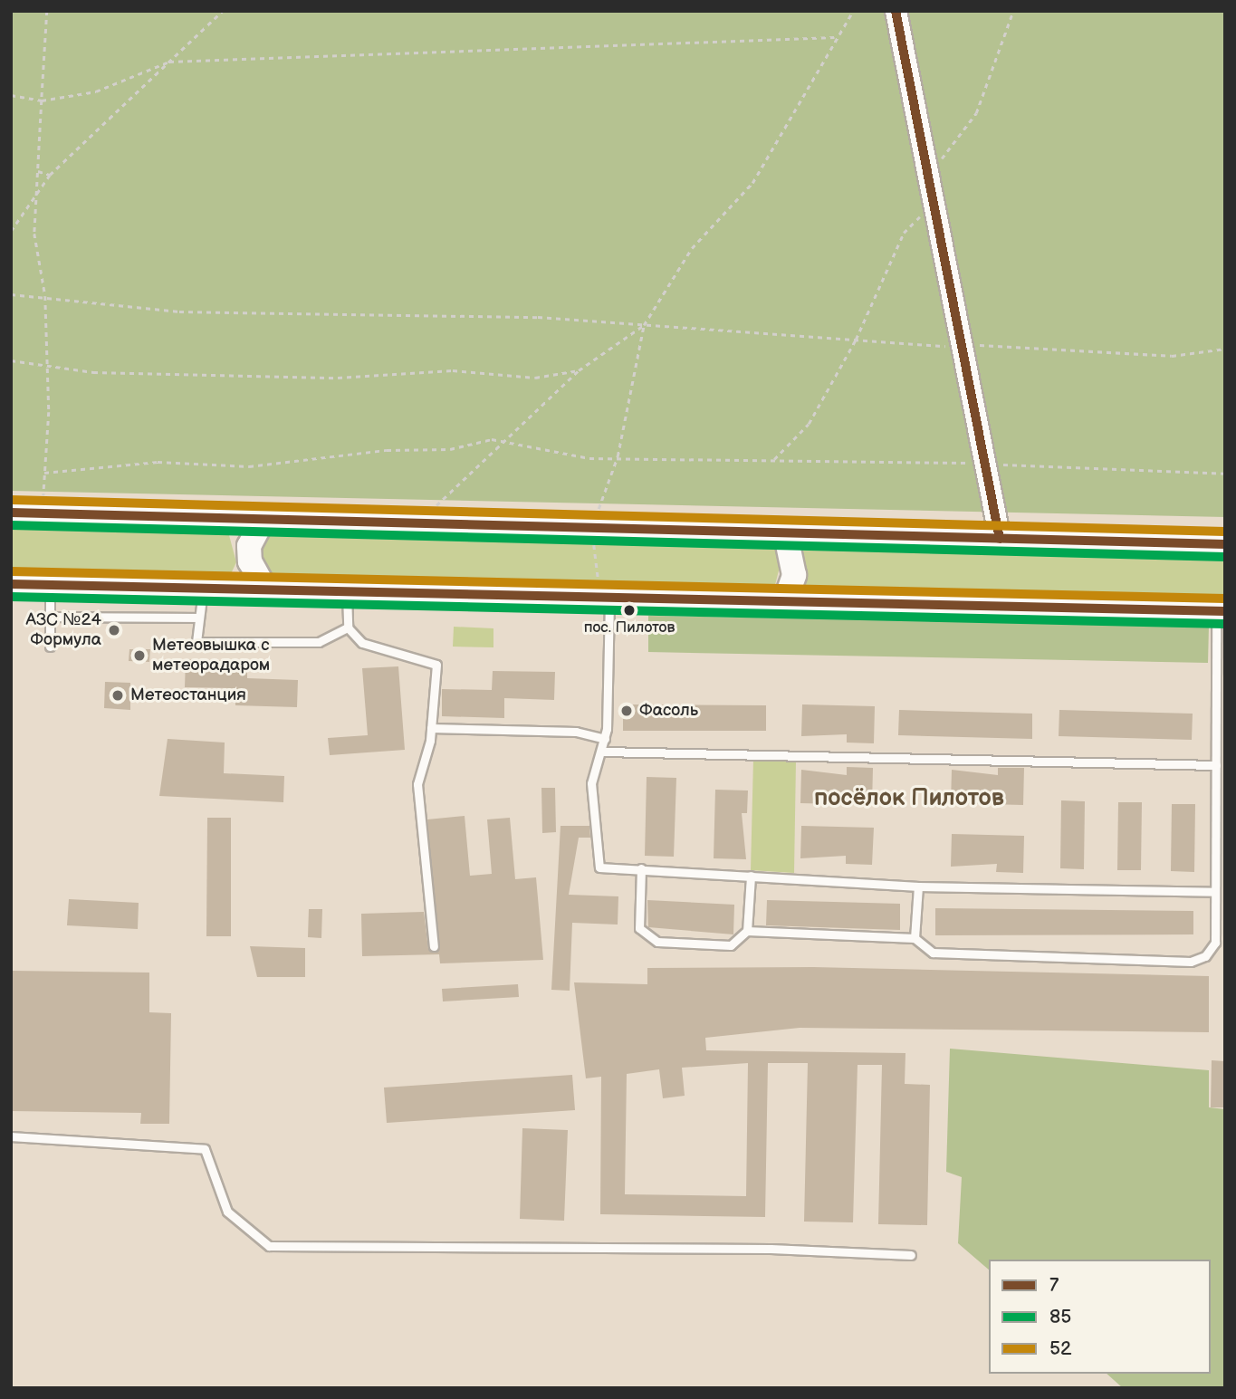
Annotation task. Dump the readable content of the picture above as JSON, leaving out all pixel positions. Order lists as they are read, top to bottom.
{
  "districts": ["посёлок Пилотов"],
  "places": [
    "пос. Пилотов",
    "АЗС №24 Формула",
    "Метеовышка с метеорадаром",
    "Метеостанция",
    "Фасоль"
  ],
  "lines": ["transit line 7", "transit line 52", "transit line 85"],
  "legend": ["7", "85", "52"]
}
